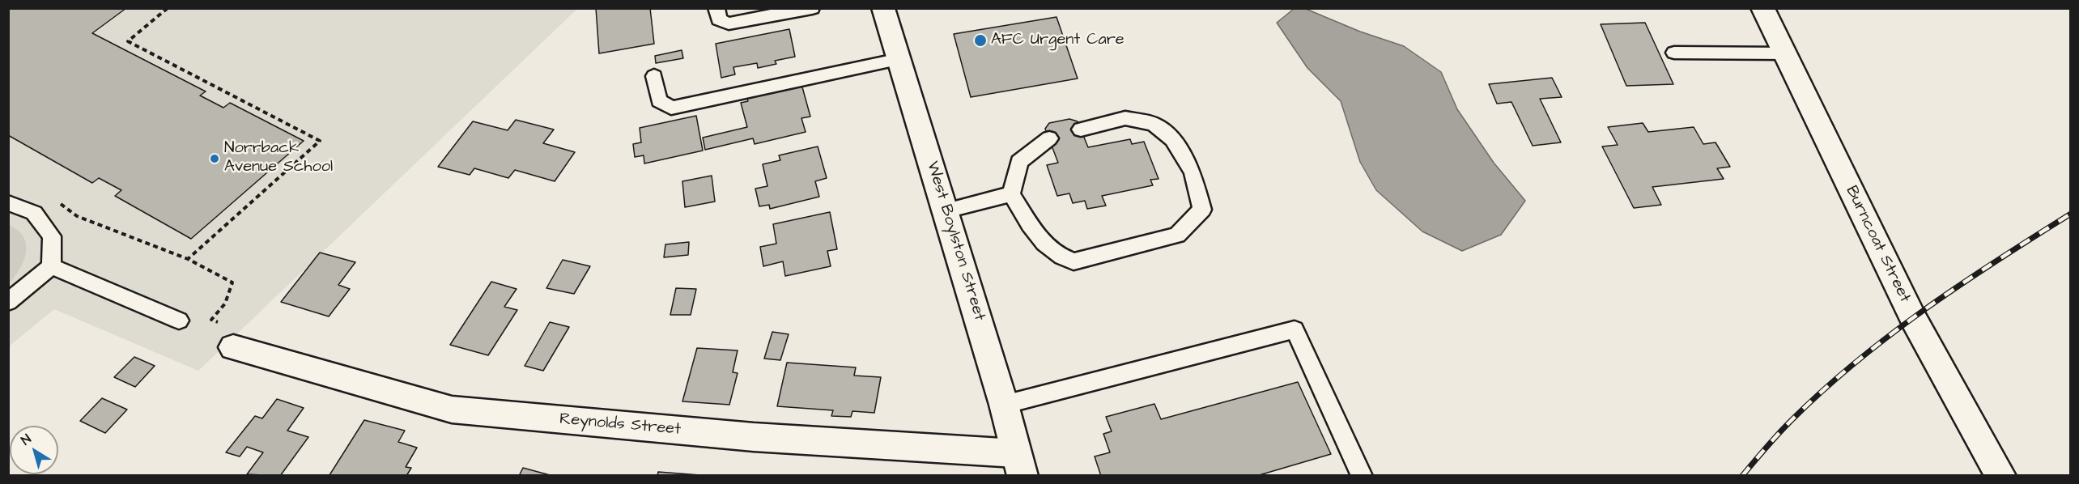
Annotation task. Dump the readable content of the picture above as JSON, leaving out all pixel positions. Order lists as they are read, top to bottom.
{
  "streets": {
    "street": ["West Boylston Street", "Burncoat Street", "Reynolds Street"]
  },
  "crossings": [
    ["West Boylston Street", "Reynolds Street"]
  ],
  "places": ["AFC Urgent Care", "Norrback Avenue School"],
  "north": "top left"
}
